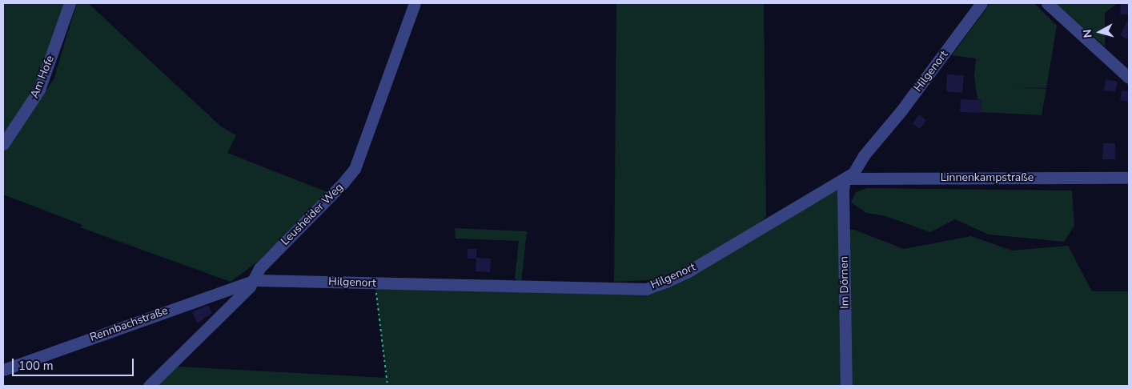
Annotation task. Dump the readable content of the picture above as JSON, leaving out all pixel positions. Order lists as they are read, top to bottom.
{
  "streets": {
    "street": [
      "Hilgenort",
      "Am Hofe",
      "Linnenkampstraße",
      "Leusheider Weg",
      "Im Dörnen",
      "Rennbachstraße"
    ]
  },
  "crossings": [
    ["Hilgenort", "Linnenkampstraße"],
    ["Hilgenort", "Leusheider Weg"],
    ["Hilgenort", "Im Dörnen"],
    ["Hilgenort", "Rennbachstraße"],
    ["Linnenkampstraße", "Im Dörnen"],
    ["Leusheider Weg", "Rennbachstraße"]
  ],
  "scale_bar": "100 m",
  "north": "left"
}
